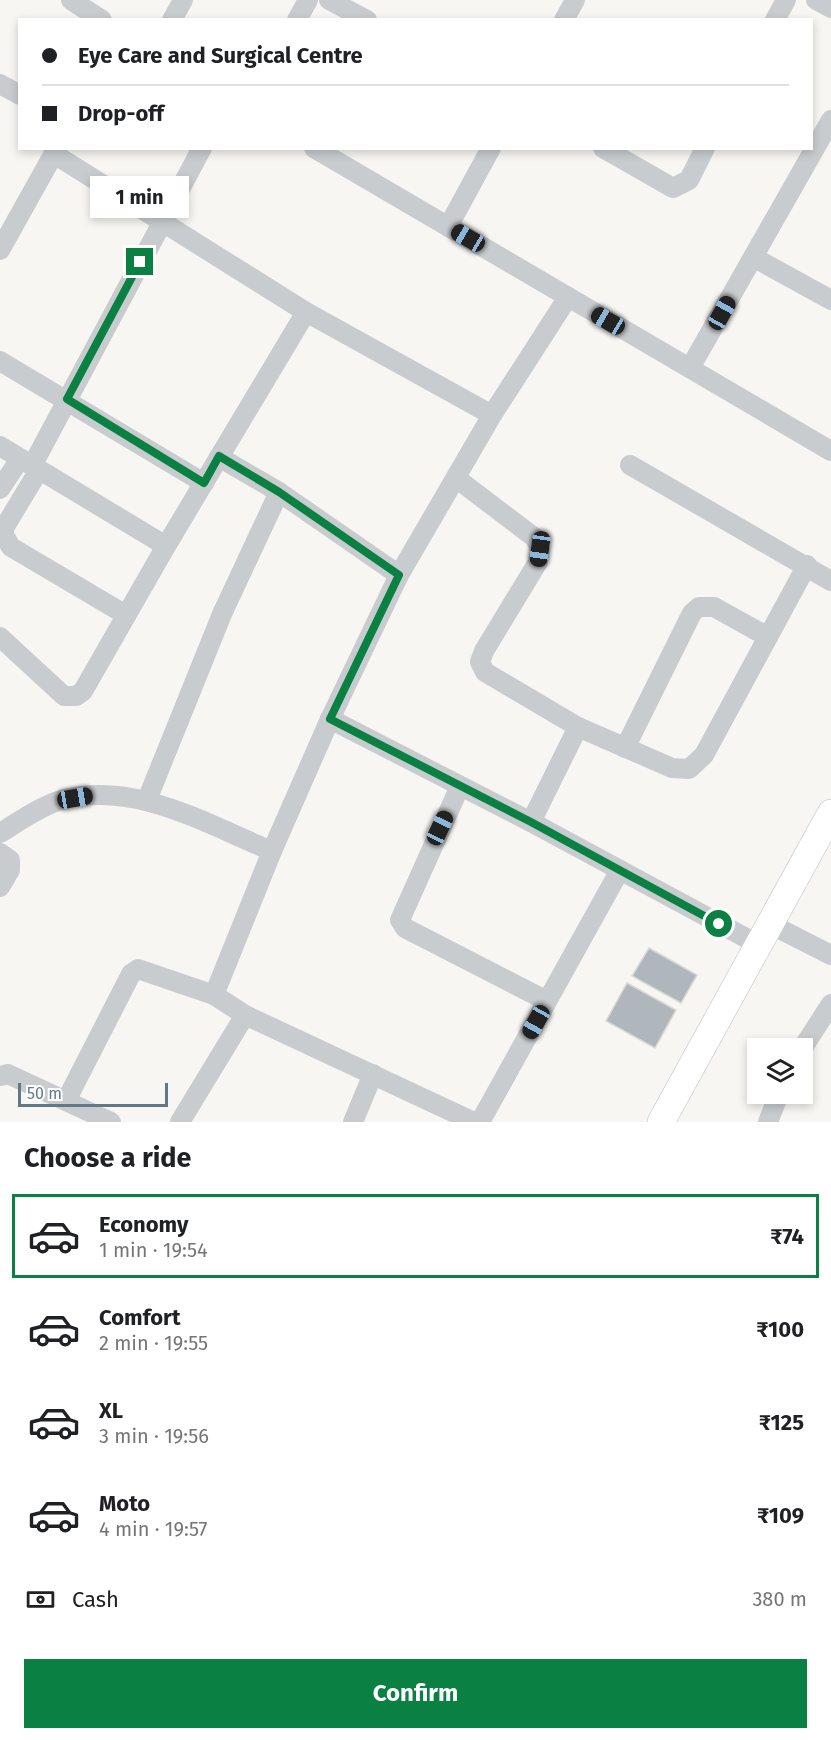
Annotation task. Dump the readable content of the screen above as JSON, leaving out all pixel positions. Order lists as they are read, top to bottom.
{
  "scale_bar": "50 m",
  "page": {
    "banner": ["Eye Care and Surgical Centre", "Drop-off"],
    "bubble": "1 min",
    "scale": "50 m",
    "heading": "Choose a ride",
    "list": [
      {
        "name": "Economy",
        "note": "1 min · 19:54",
        "value": "₹74"
      },
      {
        "name": "Comfort",
        "note": "2 min · 19:55",
        "value": "₹100"
      },
      {
        "name": "XL",
        "note": "3 min · 19:56",
        "value": "₹125"
      },
      {
        "name": "Moto",
        "note": "4 min · 19:57",
        "value": "₹109"
      }
    ],
    "pay": ["Cash", "380 m"],
    "buttons": "Confirm"
  }
}
